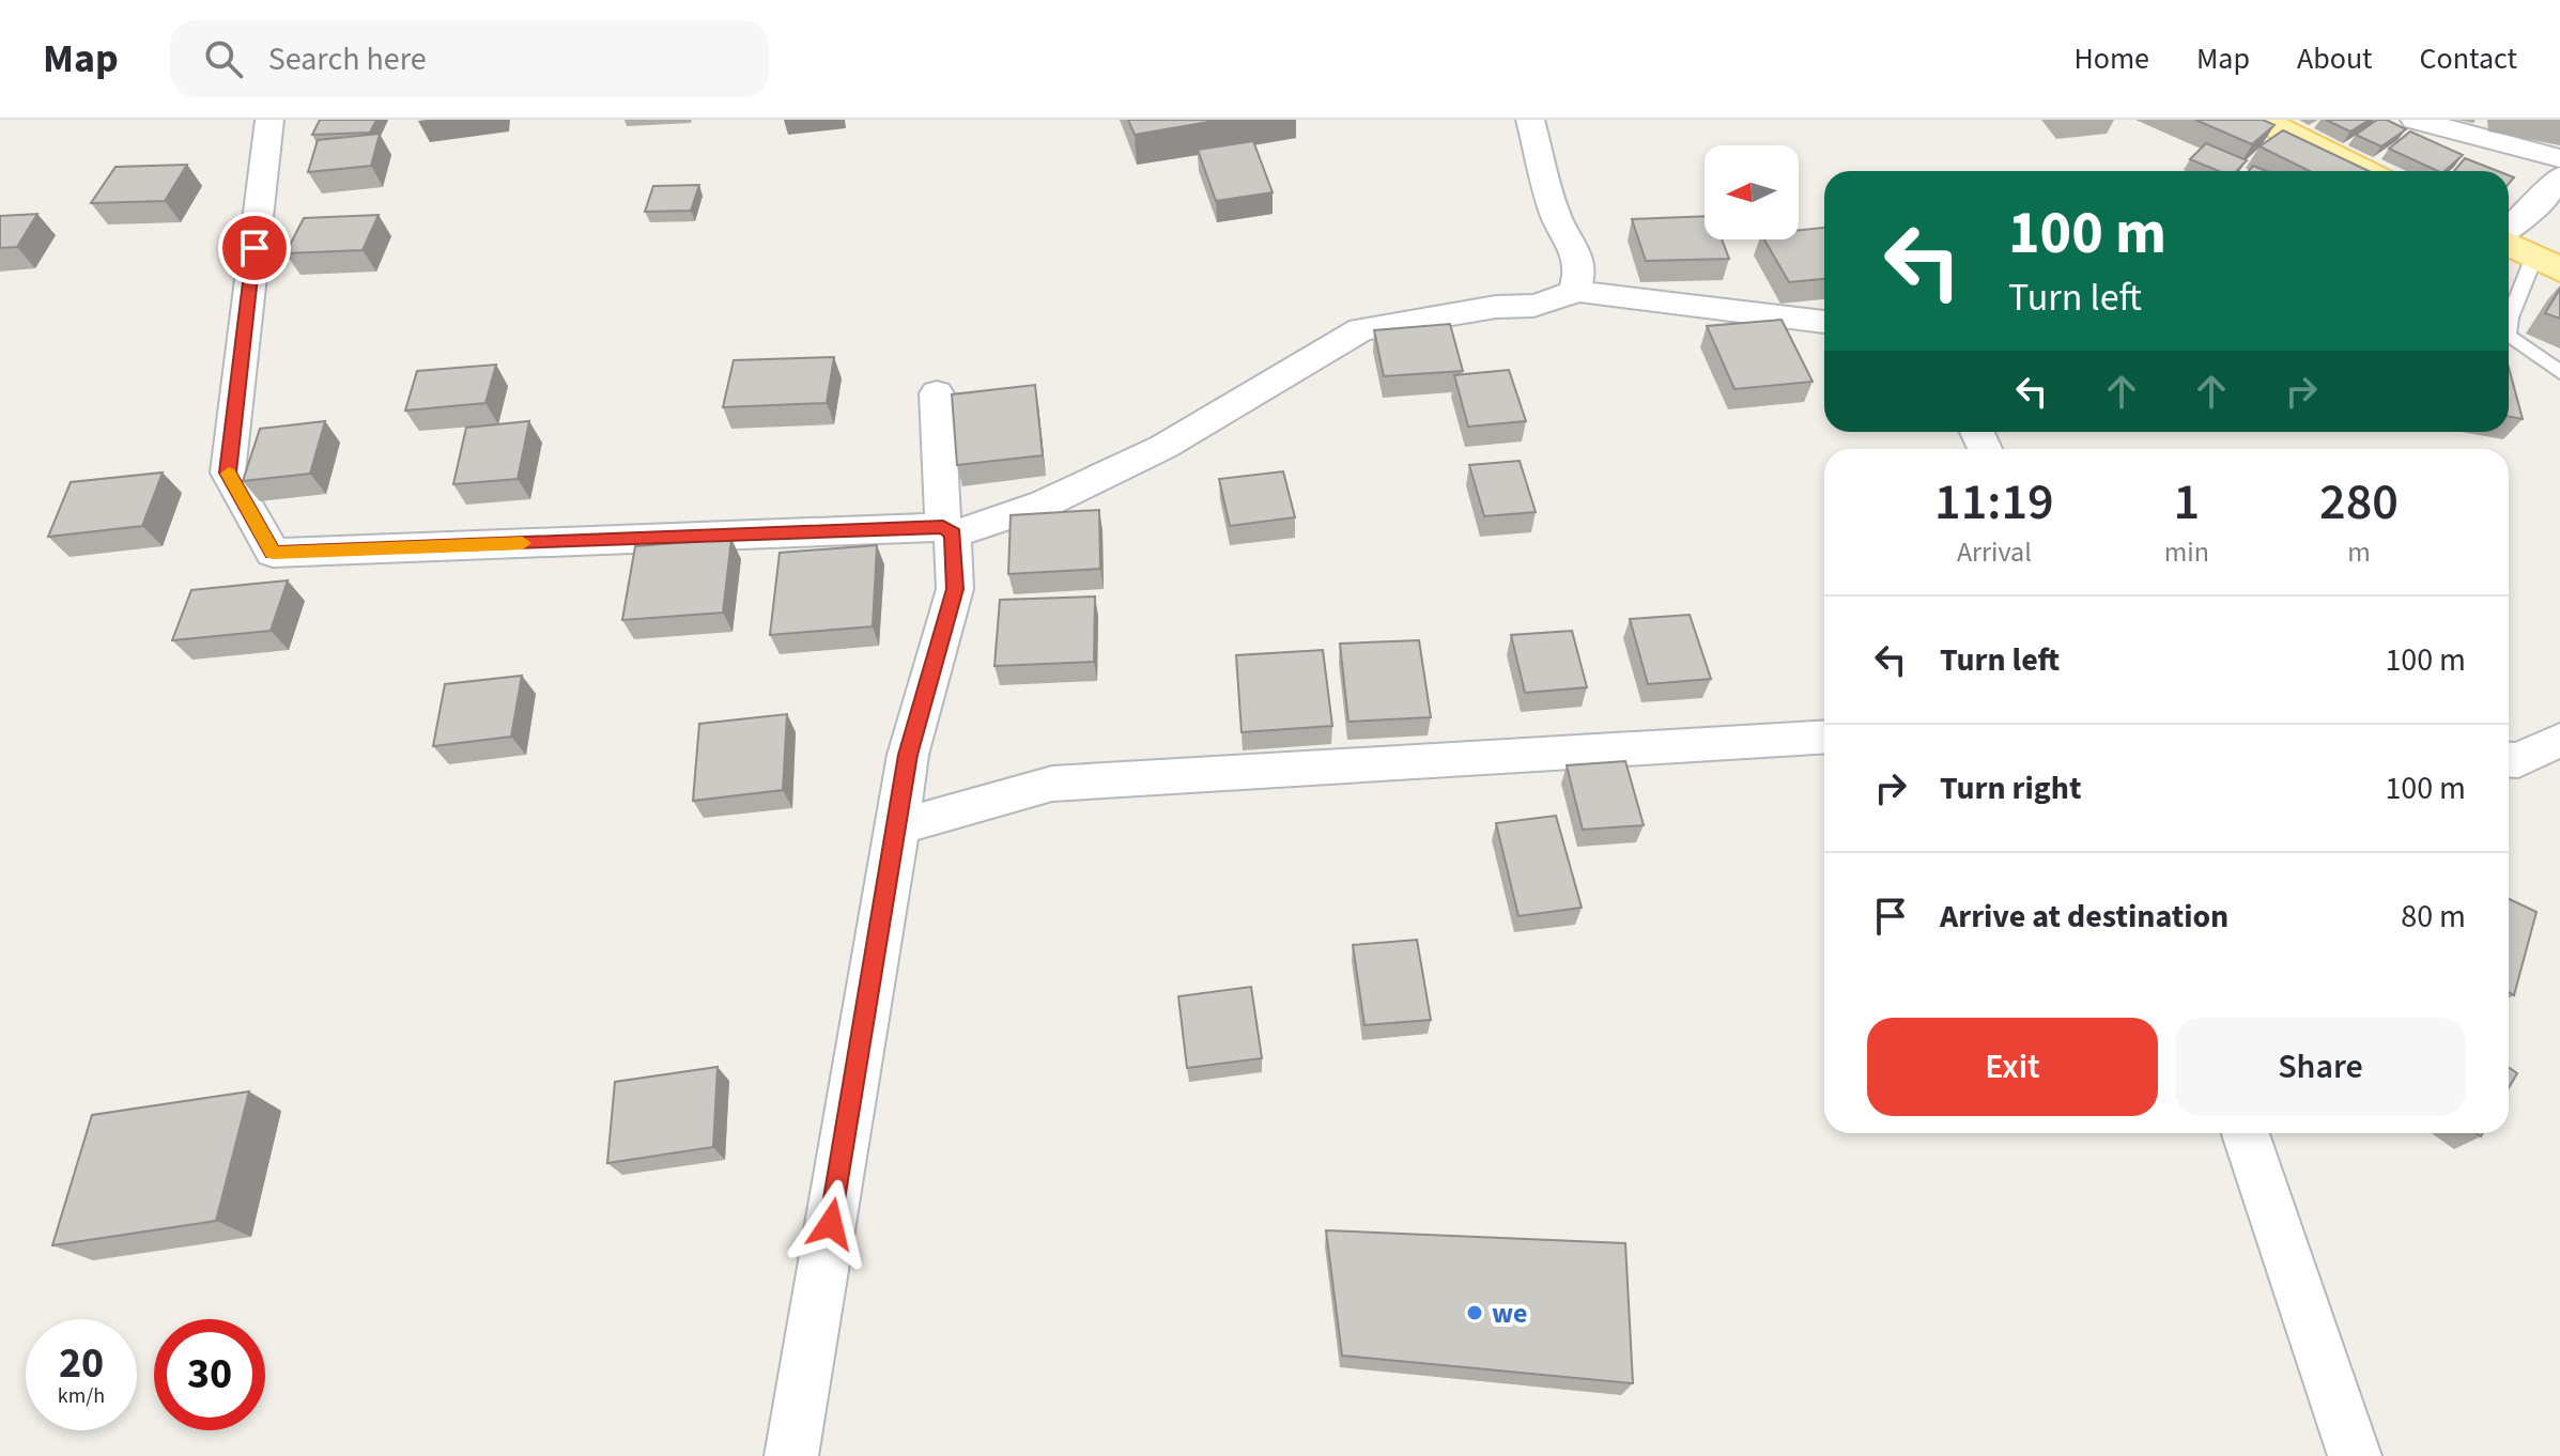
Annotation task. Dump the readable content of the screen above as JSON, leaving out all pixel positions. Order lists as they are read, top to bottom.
{
  "places": ["we"],
  "north": "left",
  "page": {
    "header": "Map",
    "search": "Search here",
    "nav": [
      "Home",
      "Map",
      "About",
      "Contact"
    ],
    "turn": ["100 m", "Turn left"],
    "eta": [
      "11:19",
      "Arrival",
      "1",
      "min",
      "280",
      "m"
    ],
    "list": [
      {
        "name": "Turn left",
        "value": "100 m"
      },
      {
        "name": "Turn right",
        "value": "100 m"
      },
      {
        "name": "Arrive at destination",
        "value": "80 m"
      }
    ],
    "buttons": ["Exit", "Share"],
    "speed": "20 km/h",
    "limit": "30"
  }
}
